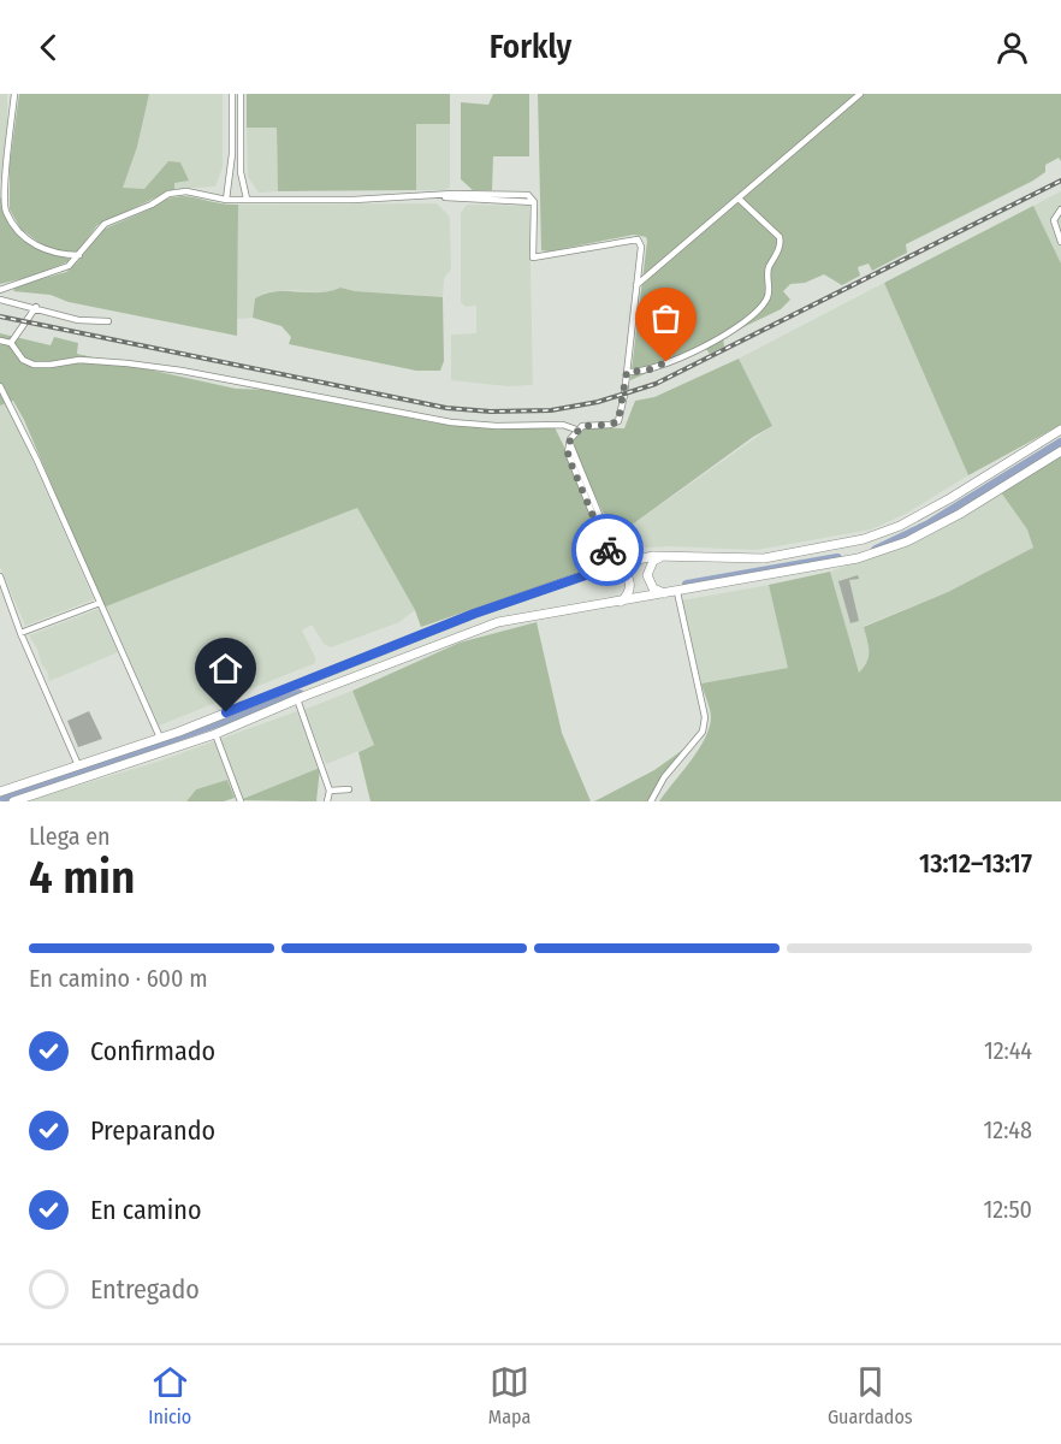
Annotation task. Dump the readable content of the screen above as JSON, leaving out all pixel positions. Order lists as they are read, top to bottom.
{
  "page": {
    "header": "Forkly",
    "heading": ["4 min", "Llega en", "13:12–13:17"],
    "bar": "En camino · 600 m",
    "list": [
      ["Confirmado", "12:44"],
      ["Preparando", "12:48"],
      ["En camino", "12:50"],
      "Entregado"
    ],
    "tabs": ["Inicio", "Mapa", "Guardados"]
  }
}
